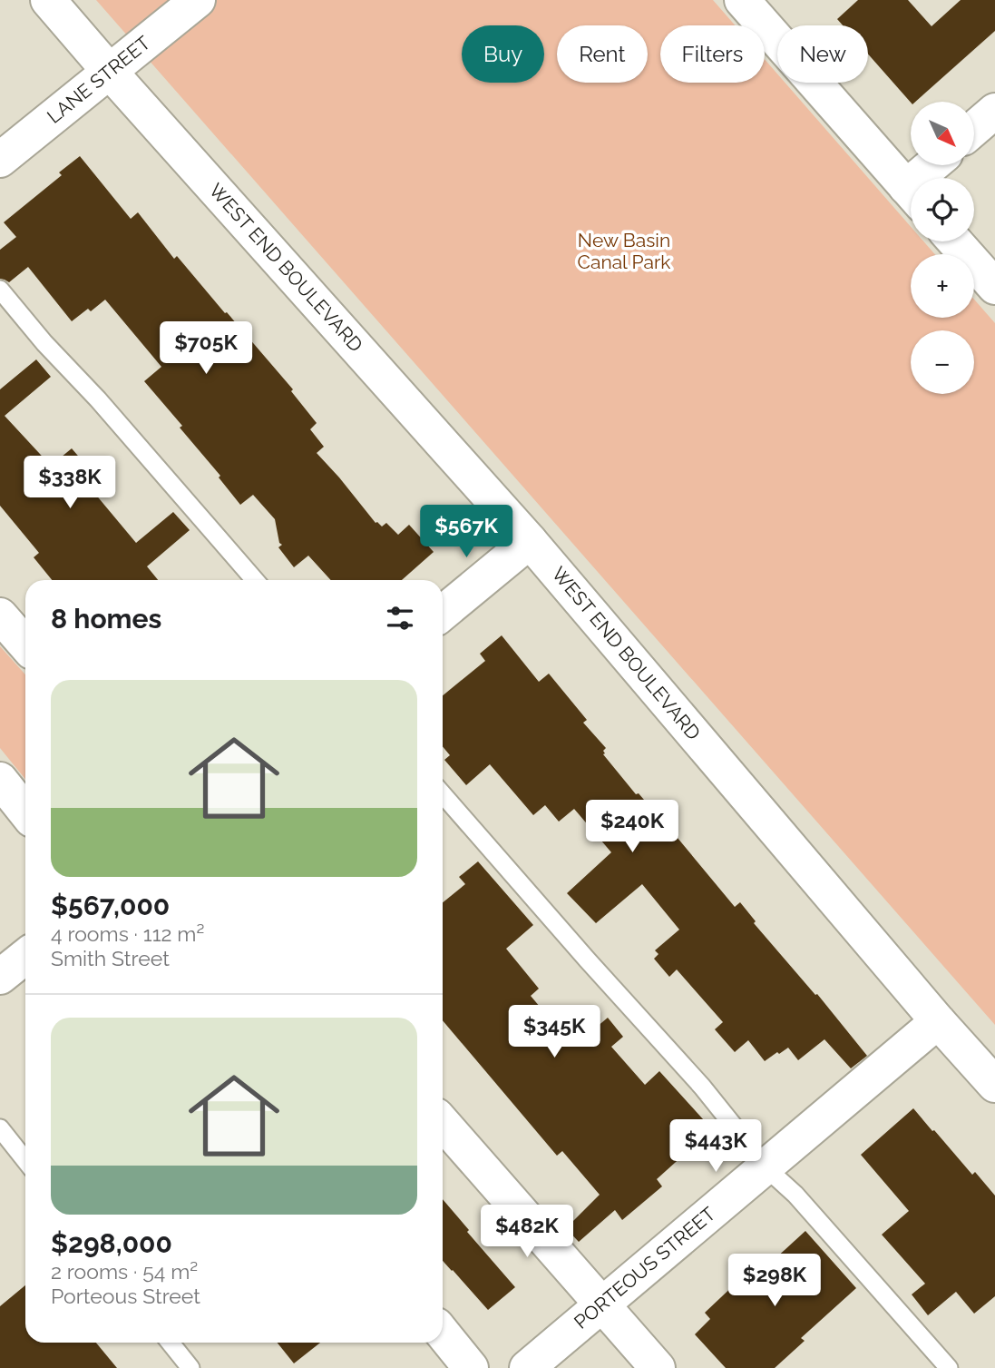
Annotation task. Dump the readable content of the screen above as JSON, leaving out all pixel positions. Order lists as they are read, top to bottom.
{
  "streets": {
    "main road": ["LANE STREET", "WEST END BOULEVARD", "PORTEOUS STREET"]
  },
  "crossings": [
    ["LANE STREET", "WEST END BOULEVARD"],
    ["WEST END BOULEVARD", "PORTEOUS STREET"]
  ],
  "parks": ["New Basin Canal Park"],
  "north": "bottom right",
  "page": {
    "chip": [
      "Buy",
      "Rent",
      "Filters",
      "New"
    ],
    "map_buttons": ["+", "−"],
    "price": [
      "$705K",
      "$338K",
      "$567K",
      "$240K",
      "$345K",
      "$443K",
      "$482K",
      "$298K"
    ],
    "heading": "8 homes",
    "list": [
      {
        "name": "$567,000",
        "note": "4 rooms · 112 m² · Smith Street"
      },
      {
        "name": "$298,000",
        "note": "2 rooms · 54 m² · Porteous Street"
      }
    ]
  }
}
